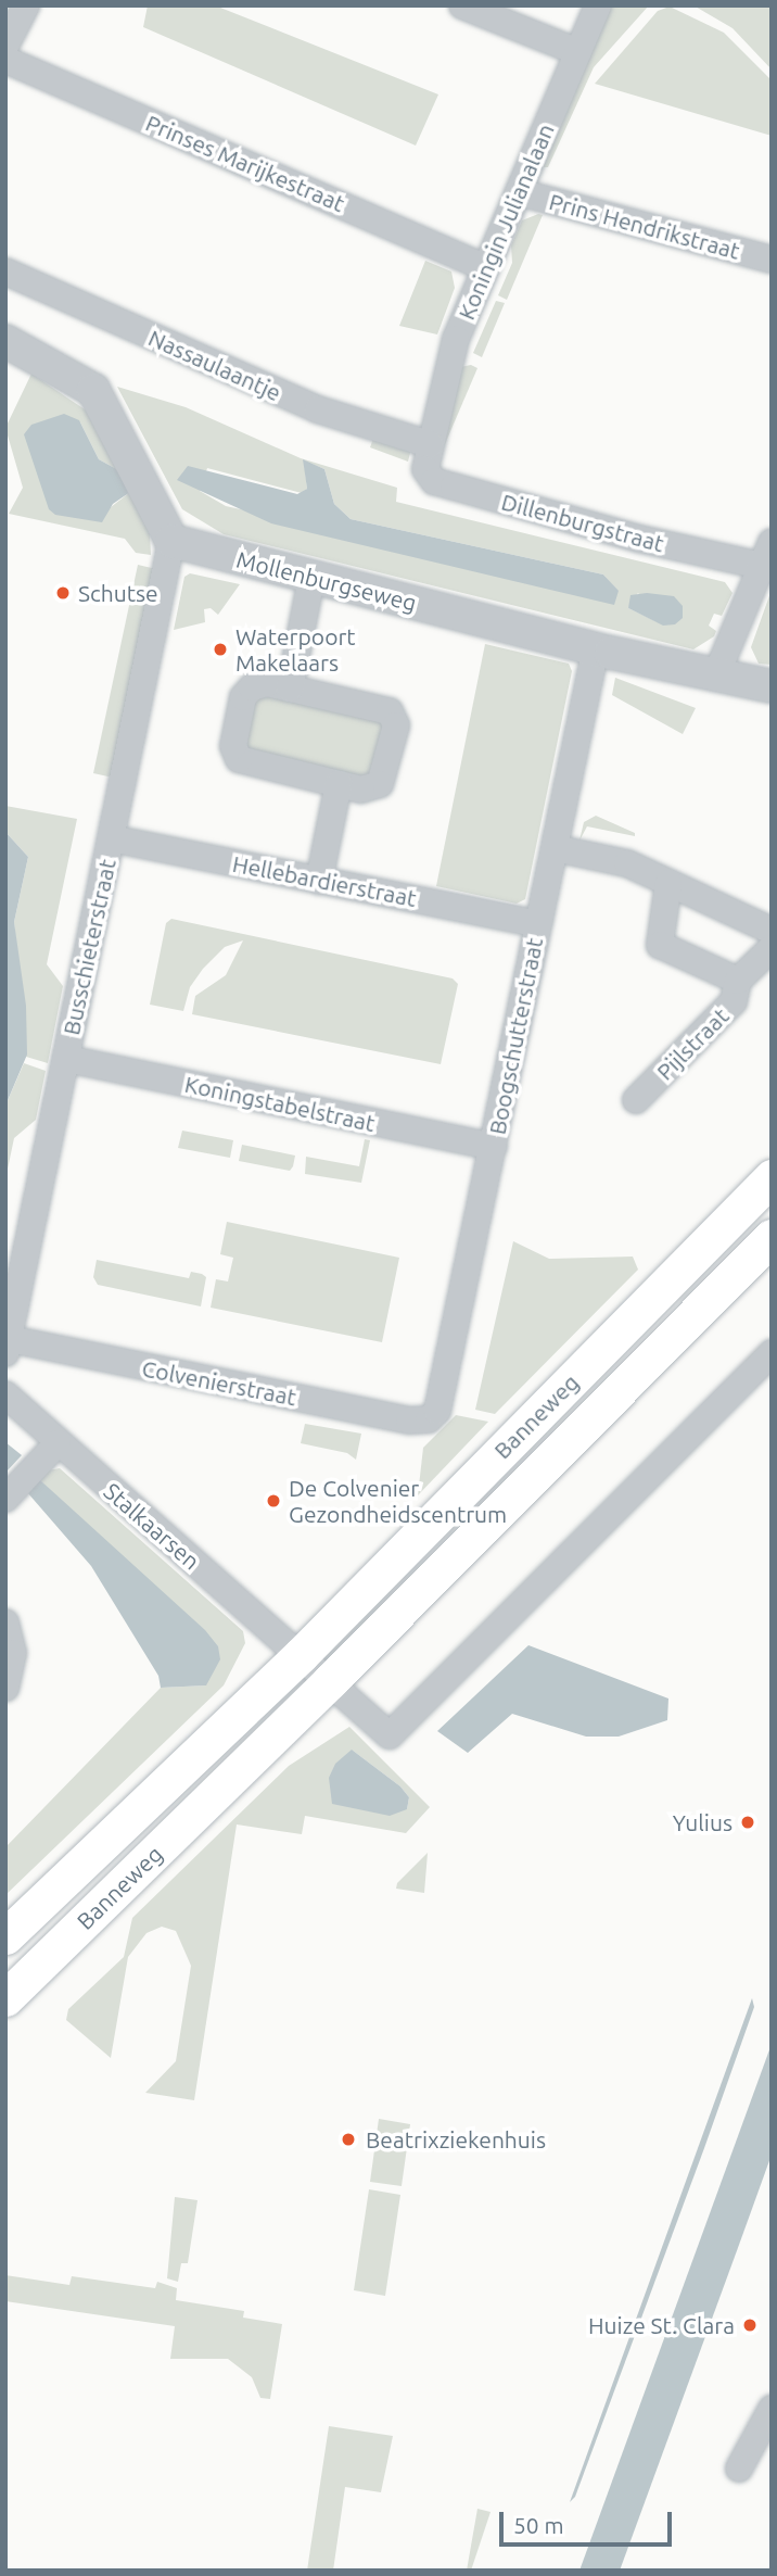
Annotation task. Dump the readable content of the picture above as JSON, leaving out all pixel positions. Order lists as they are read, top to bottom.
{
  "streets": {
    "main road": ["Banneweg"],
    "street": [
      "Prinses Marijkestraat",
      "Koningin Julianalaan",
      "Prins Hendrikstraat",
      "Nassaulaantje",
      "Dillenburgstraat",
      "Mollenburgseweg",
      "Hellebardierstraat",
      "Busschieterstraat",
      "Boogschutterstraat",
      "Pijlstraat",
      "Koningstabelstraat",
      "Colvenierstraat",
      "Stalkaarsen"
    ]
  },
  "crossings": [
    ["Prinses Marijkestraat", "Koningin Julianalaan"],
    ["Koningin Julianalaan", "Prins Hendrikstraat"],
    ["Koningin Julianalaan", "Nassaulaantje"],
    ["Koningin Julianalaan", "Dillenburgstraat"],
    ["Nassaulaantje", "Dillenburgstraat"],
    ["Mollenburgseweg", "Busschieterstraat"],
    ["Mollenburgseweg", "Boogschutterstraat"],
    ["Hellebardierstraat", "Busschieterstraat"],
    ["Hellebardierstraat", "Boogschutterstraat"],
    ["Busschieterstraat", "Koningstabelstraat"],
    ["Busschieterstraat", "Colvenierstraat"],
    ["Boogschutterstraat", "Koningstabelstraat"],
    ["Boogschutterstraat", "Colvenierstraat"],
    ["Banneweg", "Stalkaarsen"]
  ],
  "places": [
    "Schutse",
    "Waterpoort Makelaars",
    "De Colvenier Gezondheidscentrum",
    "Yulius",
    "Beatrixziekenhuis",
    "Huize St. Clara"
  ],
  "scale_bar": "50 m"
}
